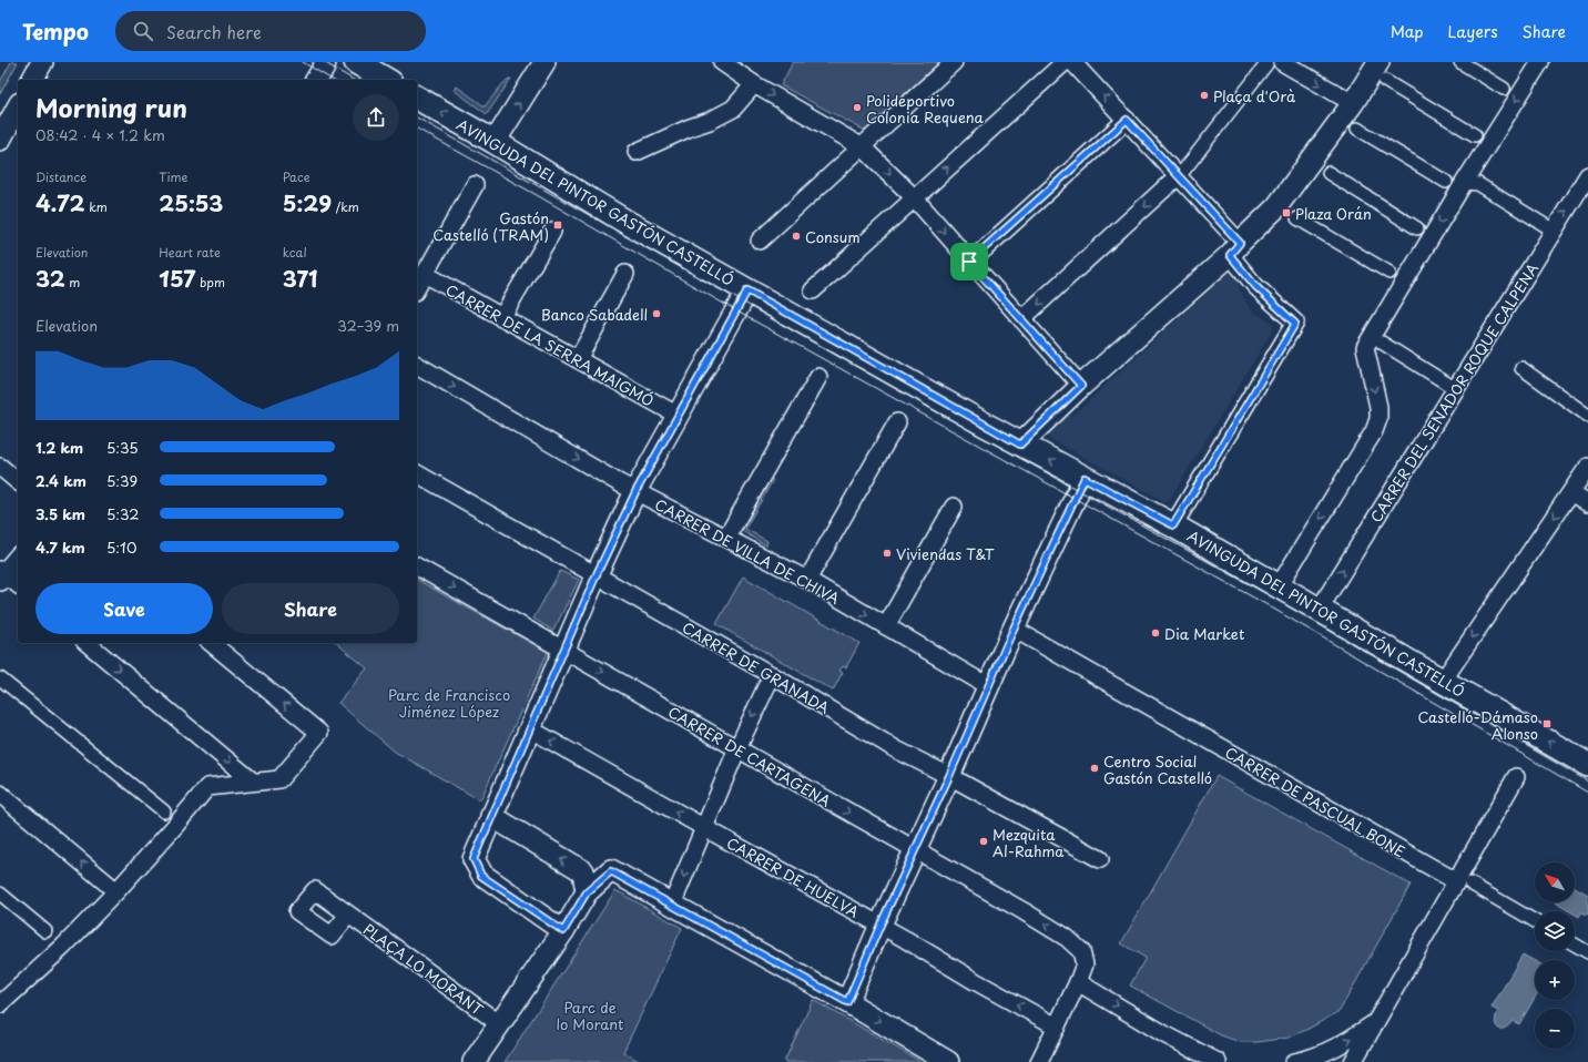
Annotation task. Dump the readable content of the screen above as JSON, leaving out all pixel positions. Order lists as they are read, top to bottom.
{
  "streets": {
    "main road": ["AVINGUDA DEL PINTOR GASTÓN CASTELLÓ"],
    "street": [
      "CARRER DE LA SERRA MAIGMÓ",
      "CARRER DEL SENADOR ROQUE CALPENA",
      "CARRER DE VILLA DE CHIVA",
      "CARRER DE GRANADA",
      "CARRER DE CARTAGENA",
      "CARRER DE PASCUAL BONE",
      "CARRER DE HUELVA",
      "PLAÇA LO MORANT"
    ]
  },
  "crossings": [
    ["AVINGUDA DEL PINTOR GASTÓN CASTELLÓ", "CARRER DEL SENADOR ROQUE CALPENA"]
  ],
  "one_way": ["CARRER DE VILLA DE CHIVA"],
  "parks": ["Parc de Francisco Jiménez López", "Parc de lo Morant"],
  "places": {
    "other": [
      "Plaça d'Orà",
      "Polideportivo Colonia Requena",
      "Consum",
      "Banco Sabadell",
      "Viviendas T&T",
      "Dia Market",
      "Centro Social Gastón Castelló",
      "Mezquita Al-Rahma"
    ],
    "transit": ["Plaza Orán", "Gastón Castelló (TRAM)", "Castelló-Dámaso Alonso"]
  },
  "north": "top left",
  "page": {
    "header": "Tempo",
    "search": "Search here",
    "nav": ["Map", "Layers", "Share"],
    "heading": ["Morning run", "08:42 · 4 × 1.2 km"],
    "stats": [
      ["Distance", "4.72 km"],
      ["Time", "25:53"],
      ["Pace", "5:29 /km"],
      ["Elevation", "32 m"],
      ["Heart rate", "157 bpm"],
      ["kcal", "371"]
    ],
    "chart": ["Elevation", "32–39 m"],
    "list": [
      {
        "name": "1.2 km",
        "note": "5:35"
      },
      {
        "name": "2.4 km",
        "note": "5:39"
      },
      {
        "name": "3.5 km",
        "note": "5:32"
      },
      {
        "name": "4.7 km",
        "note": "5:10"
      }
    ],
    "buttons": ["Save", "Share"],
    "map_buttons": ["+", "−"]
  }
}
